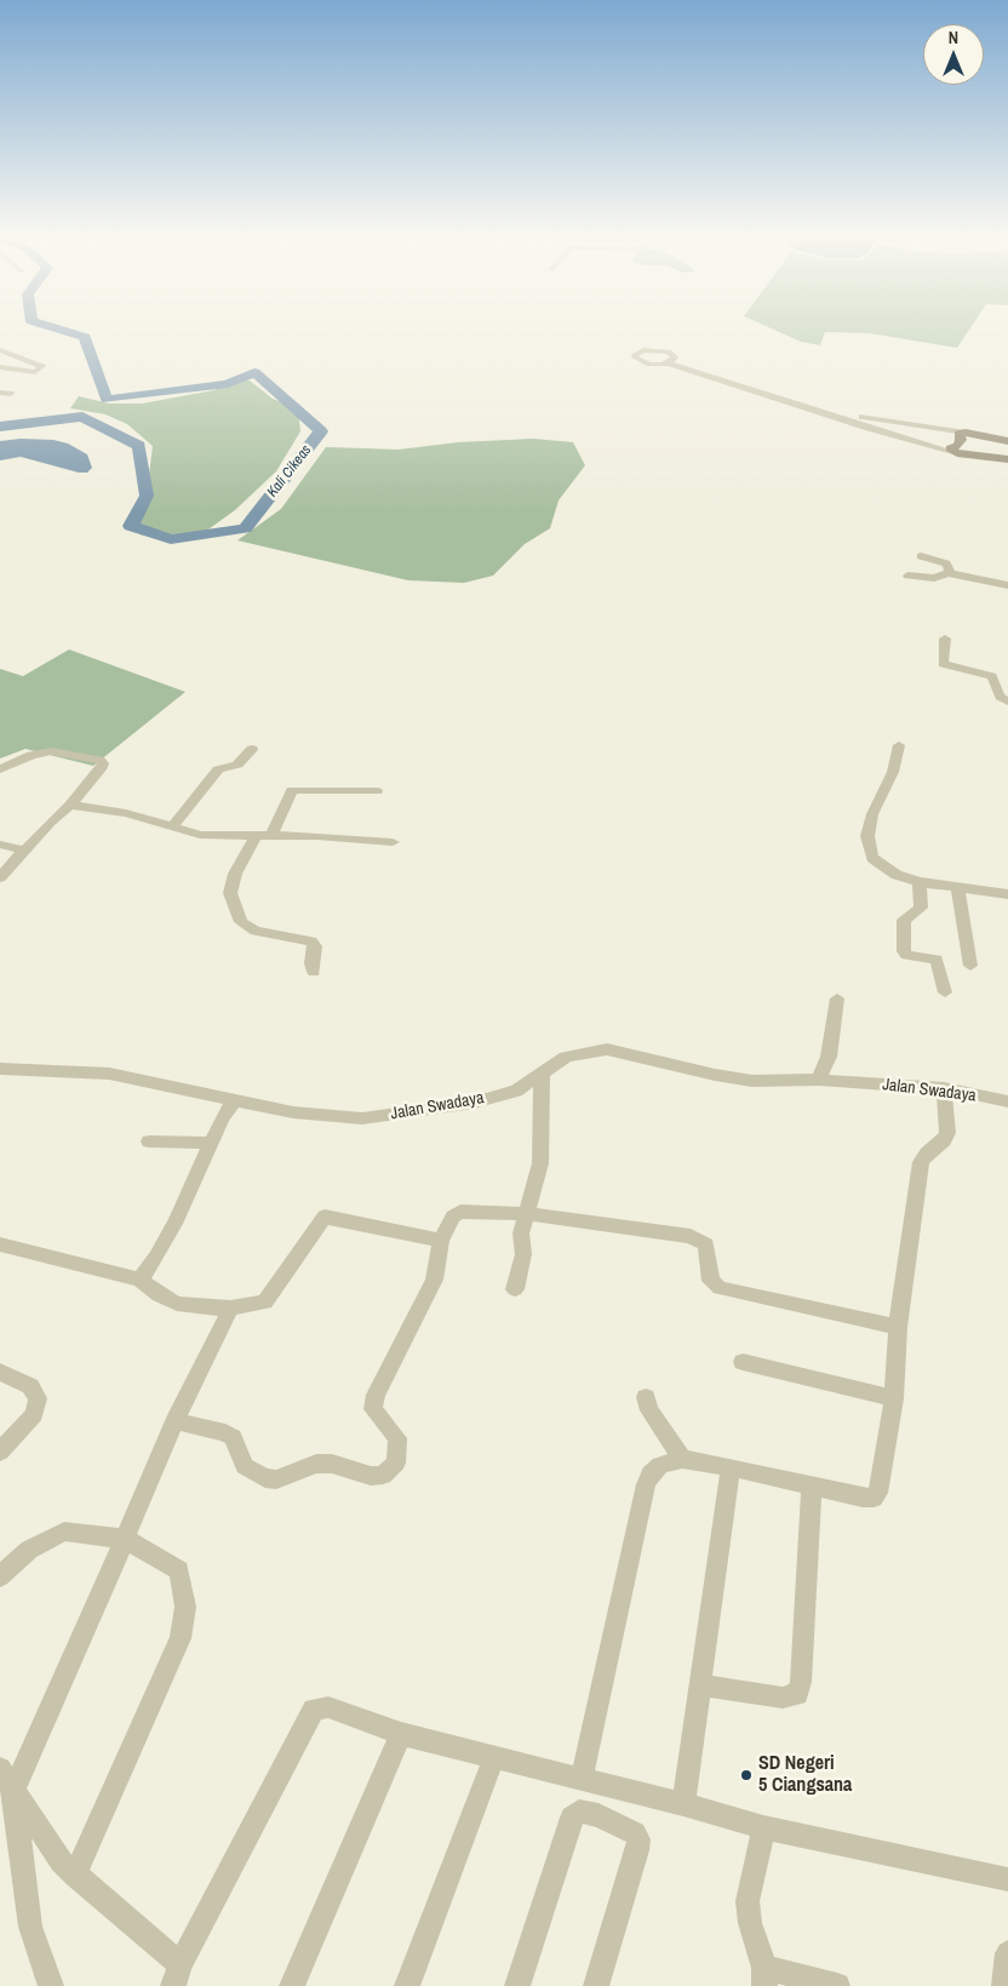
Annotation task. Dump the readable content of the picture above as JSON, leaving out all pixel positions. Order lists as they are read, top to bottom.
{
  "streets": {
    "street": ["Jalan Swadaya"]
  },
  "water": ["Kali Cikeas"],
  "places": ["SD Negeri 5 Ciangsana"],
  "north": "top"
}
